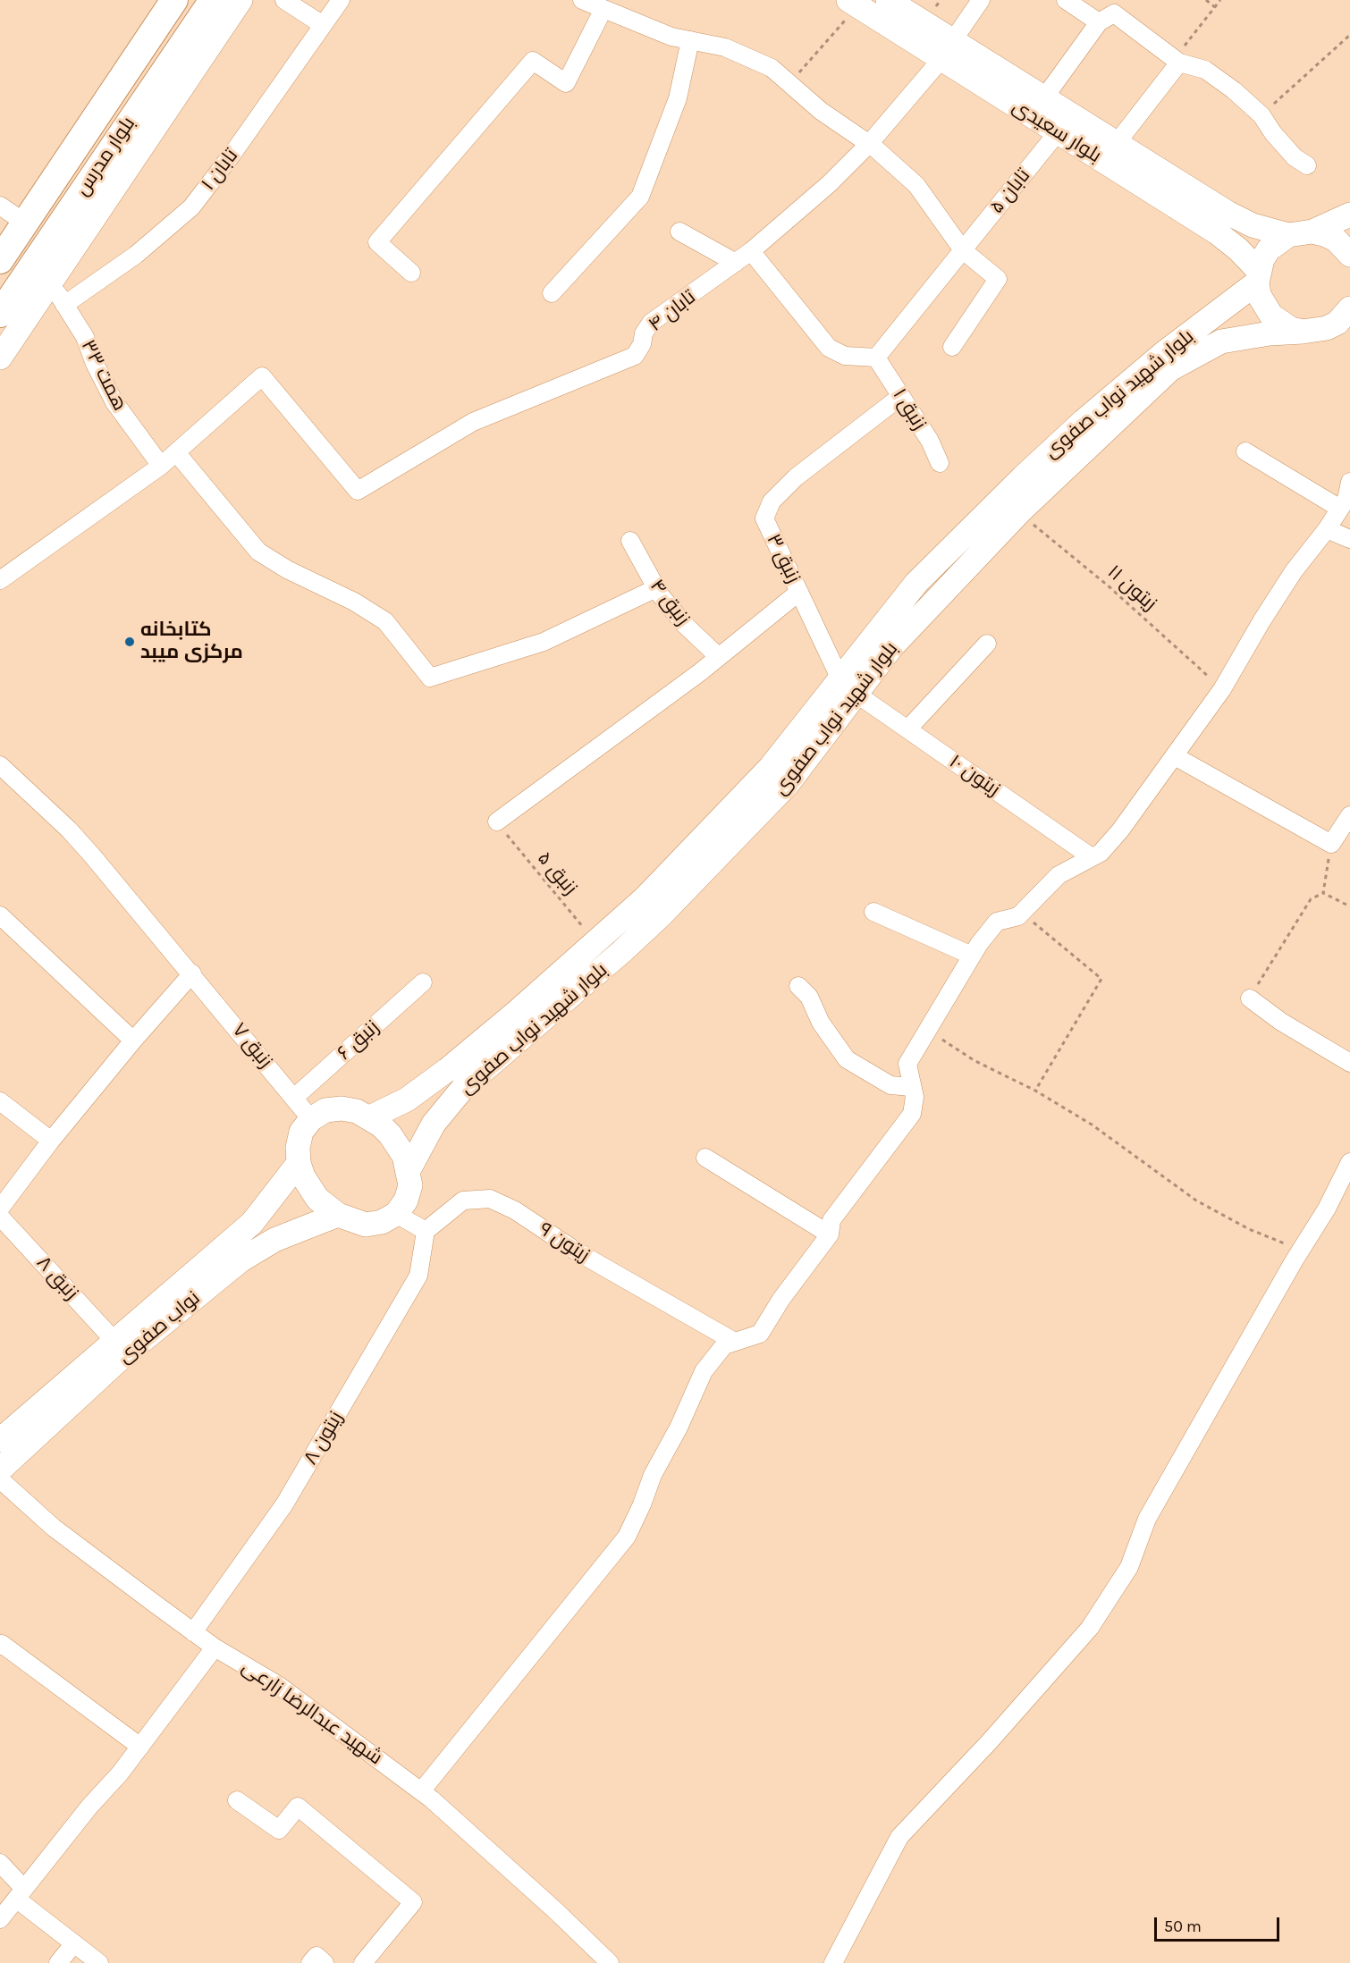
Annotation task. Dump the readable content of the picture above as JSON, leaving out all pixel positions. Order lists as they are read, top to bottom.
{
  "streets": {
    "main road": [
      "بلوار سعیدی",
      "بلوار مدرس",
      "بلوار شهید نواب صفوی",
      "نواب صفوی"
    ],
    "street": [
      "تابان ۱",
      "تابان ۵",
      "تابان ۴",
      "همت ۳۳",
      "زنبق ۱",
      "زنبق ۳",
      "زنبق ۴",
      "زیتون ۱۰",
      "زنبق ۶",
      "زنبق ۷",
      "زیتون ۹",
      "زنبق ۸",
      "زیتون ۸",
      "شهید عبدالرضا زارعی"
    ],
    "path": ["زیتون ۱۱", "زنبق ۵"]
  },
  "crossings": [
    ["بلوار سعیدی", "تابان ۵"],
    ["بلوار سعیدی", "تابان ۴"],
    ["بلوار سعیدی", "بلوار شهید نواب صفوی"],
    ["بلوار مدرس", "همت ۳۳"],
    ["تابان ۱", "همت ۳۳"],
    ["تابان ۵", "زنبق ۱"],
    ["بلوار شهید نواب صفوی", "زنبق ۳"],
    ["بلوار شهید نواب صفوی", "زیتون ۱۱"],
    ["بلوار شهید نواب صفوی", "زیتون ۱۰"],
    ["بلوار شهید نواب صفوی", "زنبق ۵"],
    ["بلوار شهید نواب صفوی", "زنبق ۷"],
    ["بلوار شهید نواب صفوی", "نواب صفوی"],
    ["زنبق ۱", "زنبق ۳"],
    ["زنبق ۳", "زیتون ۱۰"],
    ["زنبق ۶", "زنبق ۷"],
    ["زنبق ۷", "نواب صفوی"],
    ["زیتون ۹", "زیتون ۸"],
    ["زنبق ۸", "نواب صفوی"],
    ["زیتون ۸", "شهید عبدالرضا زارعی"]
  ],
  "places": ["کتابخانه مرکزی میبد"],
  "scale_bar": "50 m"
}
